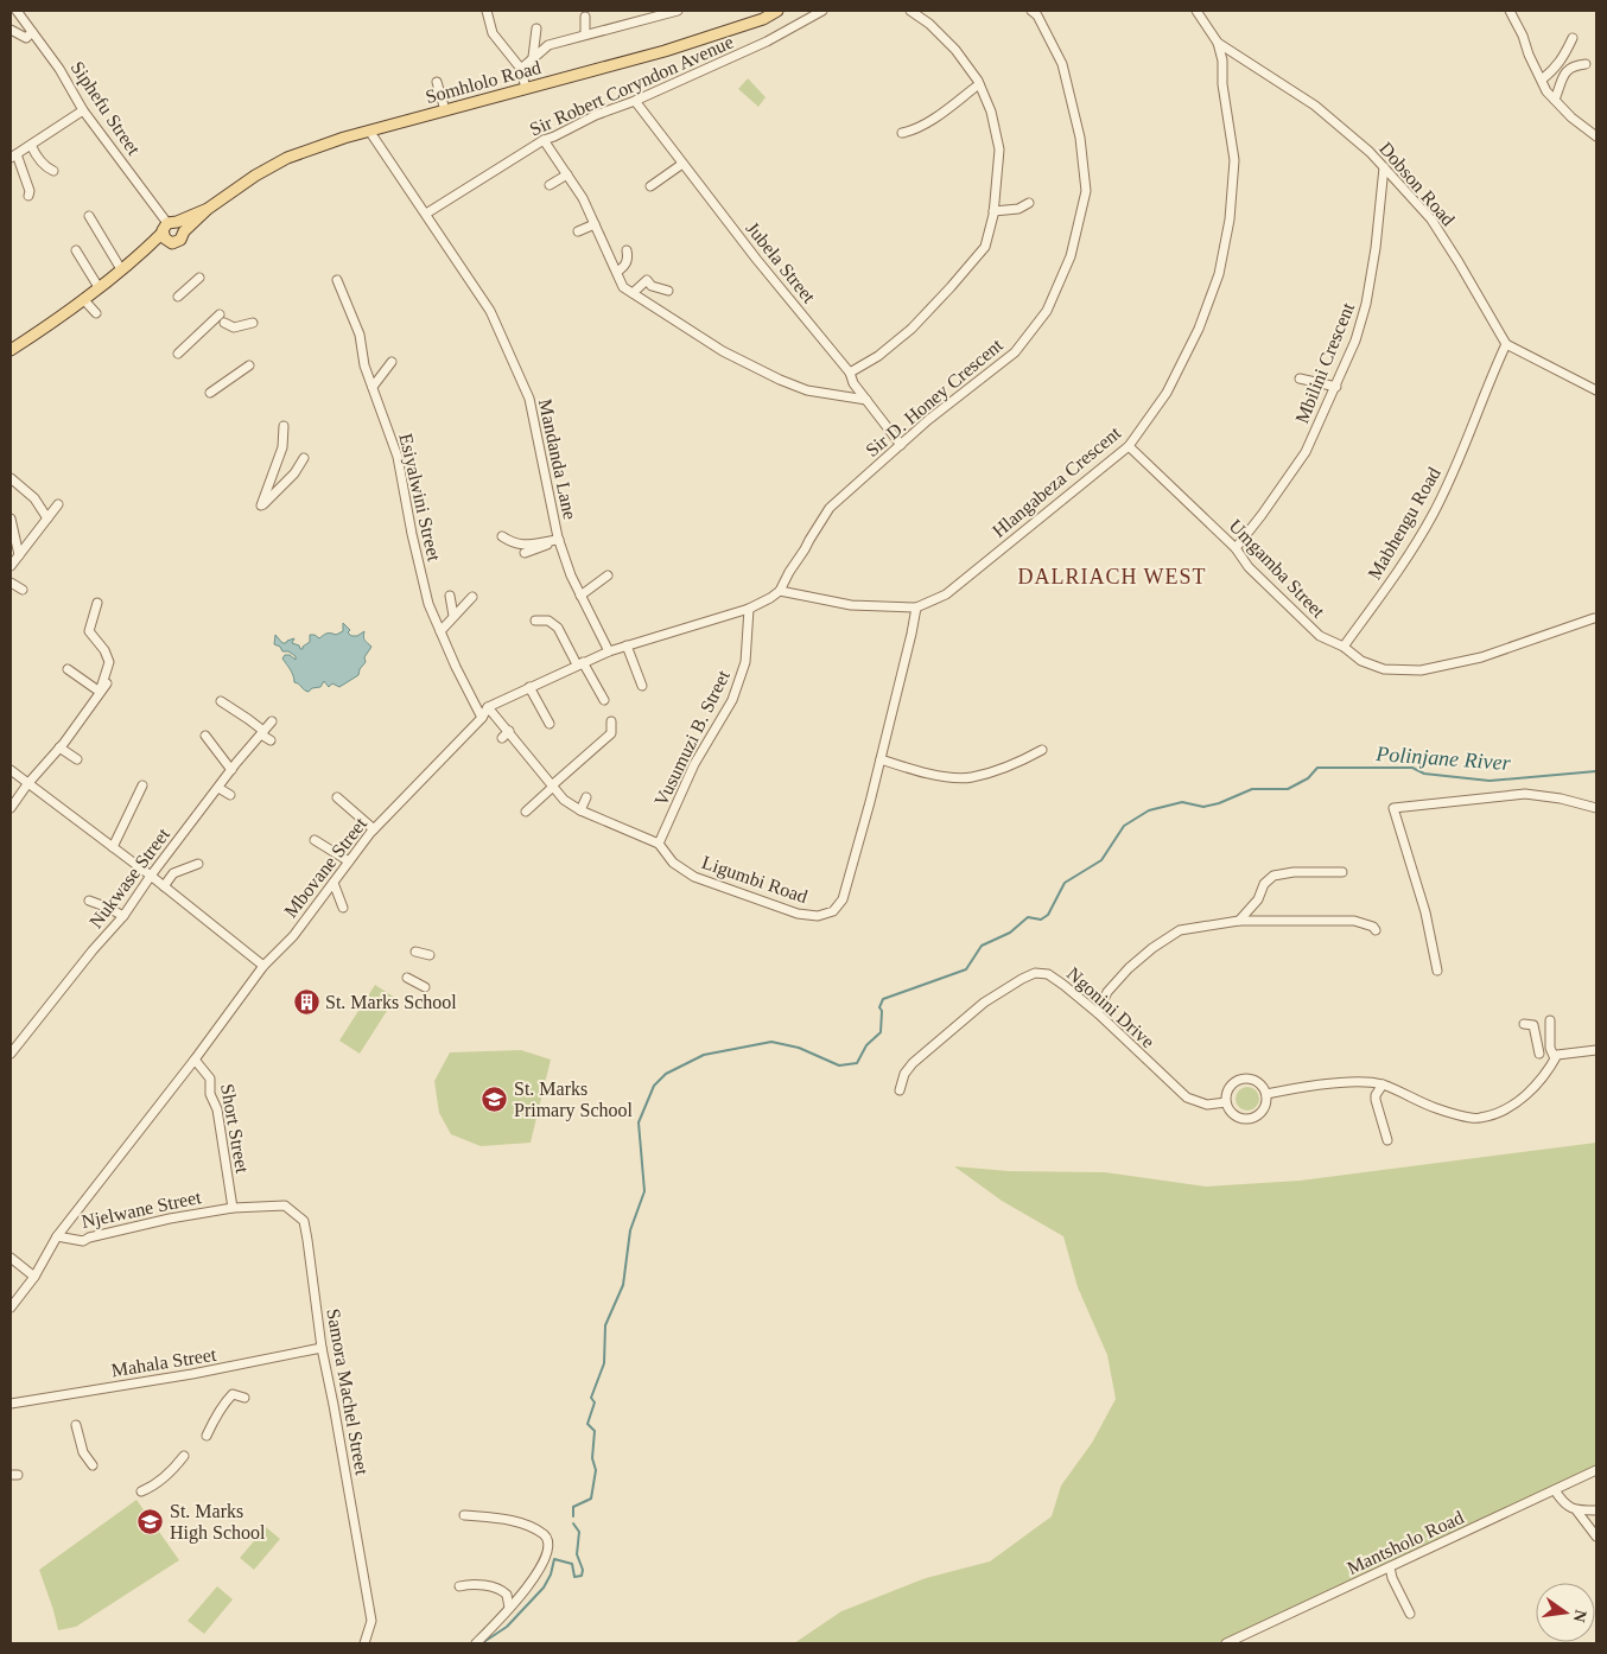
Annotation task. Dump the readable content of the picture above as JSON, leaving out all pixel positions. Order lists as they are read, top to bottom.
{
  "streets": {
    "main road": ["Somhlolo Road"],
    "street": [
      "Sir Robert Coryndon Avenue",
      "Siphefu Street",
      "Dobson Road",
      "Jubela Street",
      "Mbilini Crescent",
      "Sir D. Honey Crescent",
      "Mandanda Lane",
      "Hlangabeza Crescent",
      "Esiyalwini Street",
      "Mabhengu Road",
      "Umgamba Street",
      "Vusumuzi B. Street",
      "Mbovane Street",
      "Nukwase Street",
      "Ligumbi Road",
      "Ngonini Drive",
      "Short Street",
      "Njelwane Street",
      "Mahala Street",
      "Samora Machel Street",
      "Mantsholo Road"
    ]
  },
  "crossings": [
    ["Somhlolo Road", "Siphefu Street"],
    ["Somhlolo Road", "Mandanda Lane"],
    ["Sir Robert Coryndon Avenue", "Jubela Street"],
    ["Sir Robert Coryndon Avenue", "Mandanda Lane"],
    ["Dobson Road", "Mbilini Crescent"],
    ["Dobson Road", "Hlangabeza Crescent"],
    ["Dobson Road", "Mabhengu Road"],
    ["Jubela Street", "Sir D. Honey Crescent"],
    ["Mbilini Crescent", "Umgamba Street"],
    ["Sir D. Honey Crescent", "Hlangabeza Crescent"],
    ["Hlangabeza Crescent", "Umgamba Street"],
    ["Hlangabeza Crescent", "Ligumbi Road"],
    ["Esiyalwini Street", "Mbovane Street"],
    ["Mabhengu Road", "Umgamba Street"],
    ["Vusumuzi B. Street", "Ligumbi Road"],
    ["Mbovane Street", "Ligumbi Road"],
    ["Mbovane Street", "Short Street"],
    ["Mbovane Street", "Njelwane Street"],
    ["Short Street", "Njelwane Street"],
    ["Short Street", "Samora Machel Street"],
    ["Njelwane Street", "Samora Machel Street"],
    ["Mahala Street", "Samora Machel Street"]
  ],
  "districts": ["DALRIACH WEST"],
  "water": ["Polinjane River"],
  "places": {
    "building": ["St. Marks School"],
    "school or university": ["St. Marks Primary School", "St. Marks High School"]
  },
  "north": "right"
}
